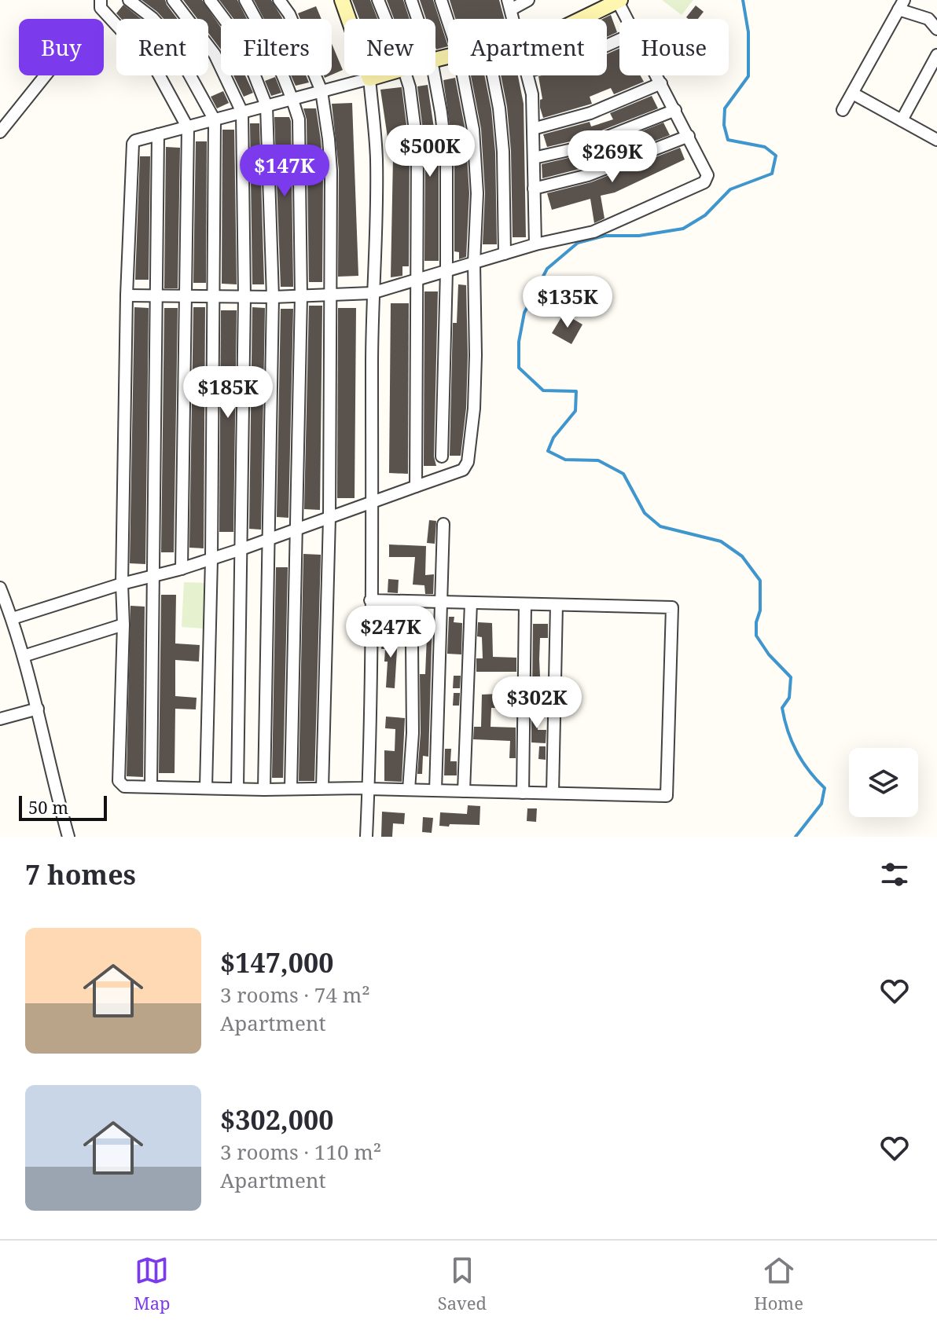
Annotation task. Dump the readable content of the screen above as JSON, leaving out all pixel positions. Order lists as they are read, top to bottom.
{
  "scale_bar": "50 m",
  "page": {
    "chip": [
      "Buy",
      "Rent",
      "Filters",
      "New",
      "Apartment",
      "House"
    ],
    "price": [
      "$500K",
      "$269K",
      "$147K",
      "$135K",
      "$185K",
      "$247K",
      "$302K"
    ],
    "scale": "50 m",
    "heading": "7 homes",
    "list": [
      {
        "name": "$147,000",
        "note": "3 rooms · 74 m² · Apartment"
      },
      {
        "name": "$302,000",
        "note": "3 rooms · 110 m² · Apartment"
      }
    ],
    "tabs": ["Map", "Saved", "Home"]
  }
}
